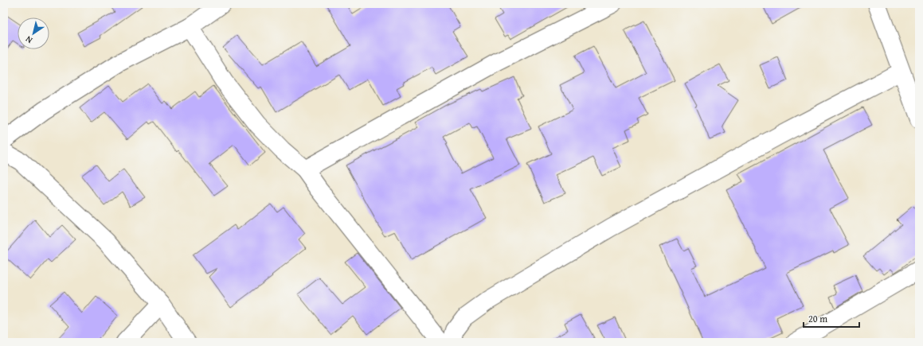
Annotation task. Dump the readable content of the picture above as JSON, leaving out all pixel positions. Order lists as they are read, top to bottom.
{
  "scale_bar": "20 m",
  "north": "bottom left"
}
